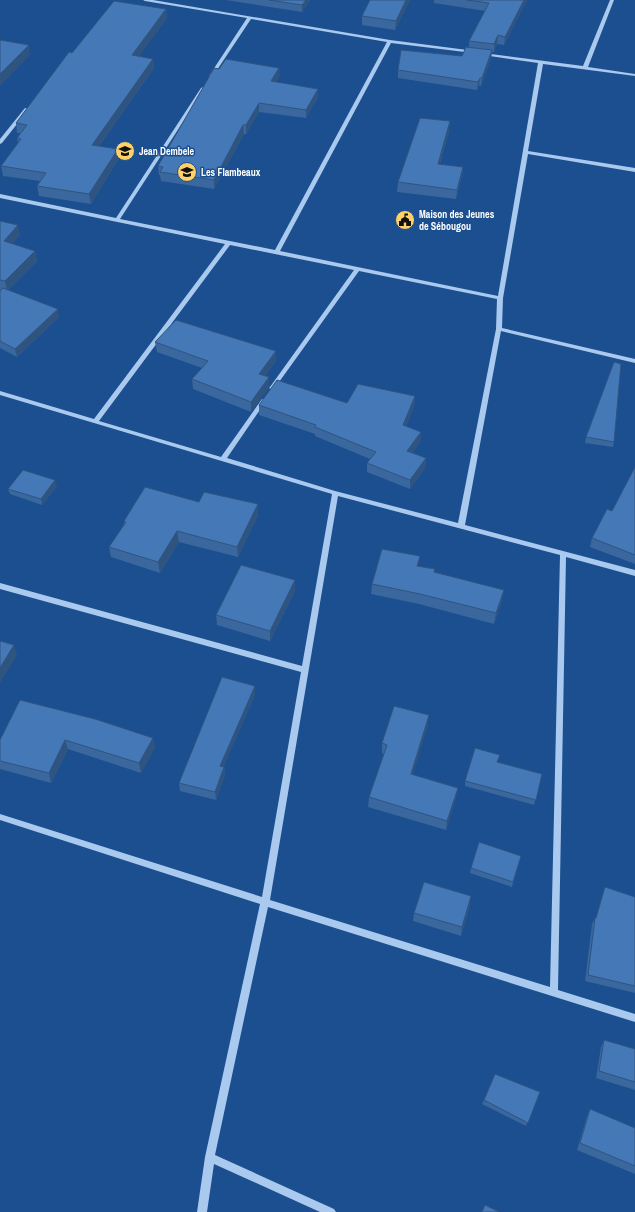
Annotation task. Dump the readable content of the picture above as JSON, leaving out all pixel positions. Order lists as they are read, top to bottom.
{
  "places": {
    "school or university": ["Jean Dembele", "Les Flambeaux"],
    "public building": ["Maison des Jeunes de Sébougou"]
  }
}
